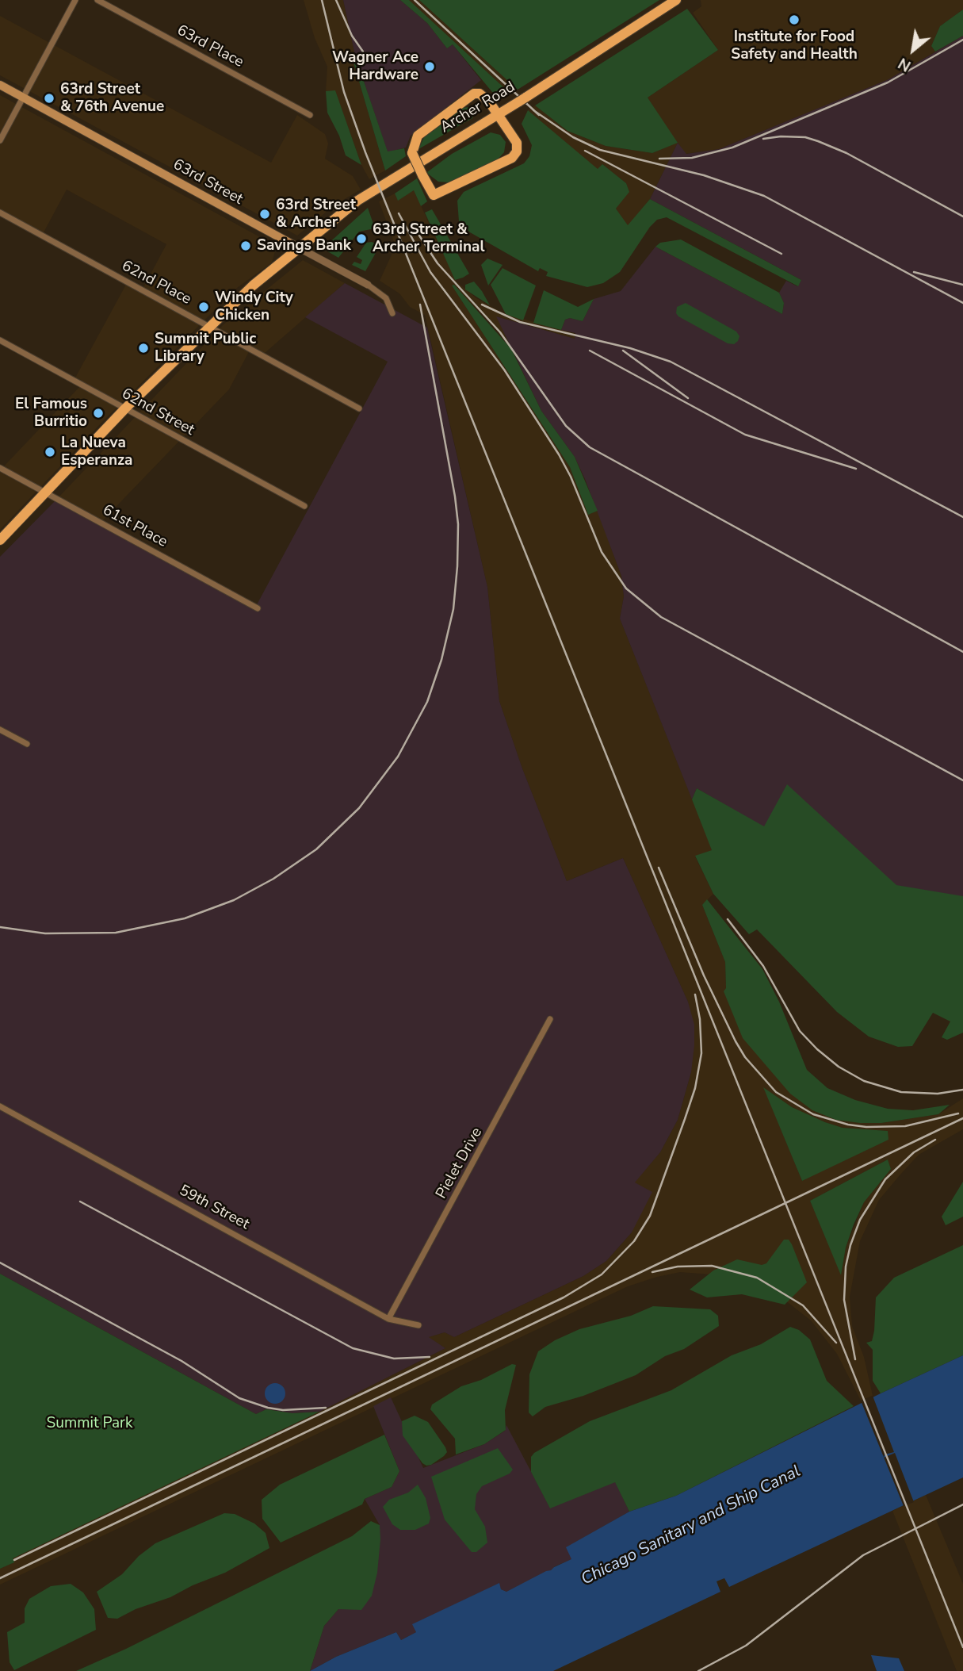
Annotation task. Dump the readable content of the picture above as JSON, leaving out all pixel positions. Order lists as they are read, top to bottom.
{
  "streets": {
    "main road": ["Archer Road", "63rd Street"],
    "street": [
      "63rd Place",
      "62nd Place",
      "62nd Street",
      "61st Place",
      "Pielet Drive",
      "59th Street"
    ]
  },
  "crossings": [
    ["Archer Road", "63rd Street"],
    ["Archer Road", "62nd Place"],
    ["Archer Road", "62nd Street"],
    ["Archer Road", "61st Place"],
    ["Pielet Drive", "59th Street"]
  ],
  "water": ["Chicago Sanitary and Ship Canal"],
  "parks": ["Summit Park"],
  "places": [
    "Institute for Food Safety and Health",
    "Wagner Ace Hardware",
    "63rd Street & 76th Avenue",
    "63rd Street & Archer",
    "63rd Street & Archer Terminal",
    "Savings Bank",
    "Windy City Chicken",
    "Summit Public Library",
    "El Famous Burritio",
    "La Nueva Esperanza"
  ],
  "north": "bottom left"
}
